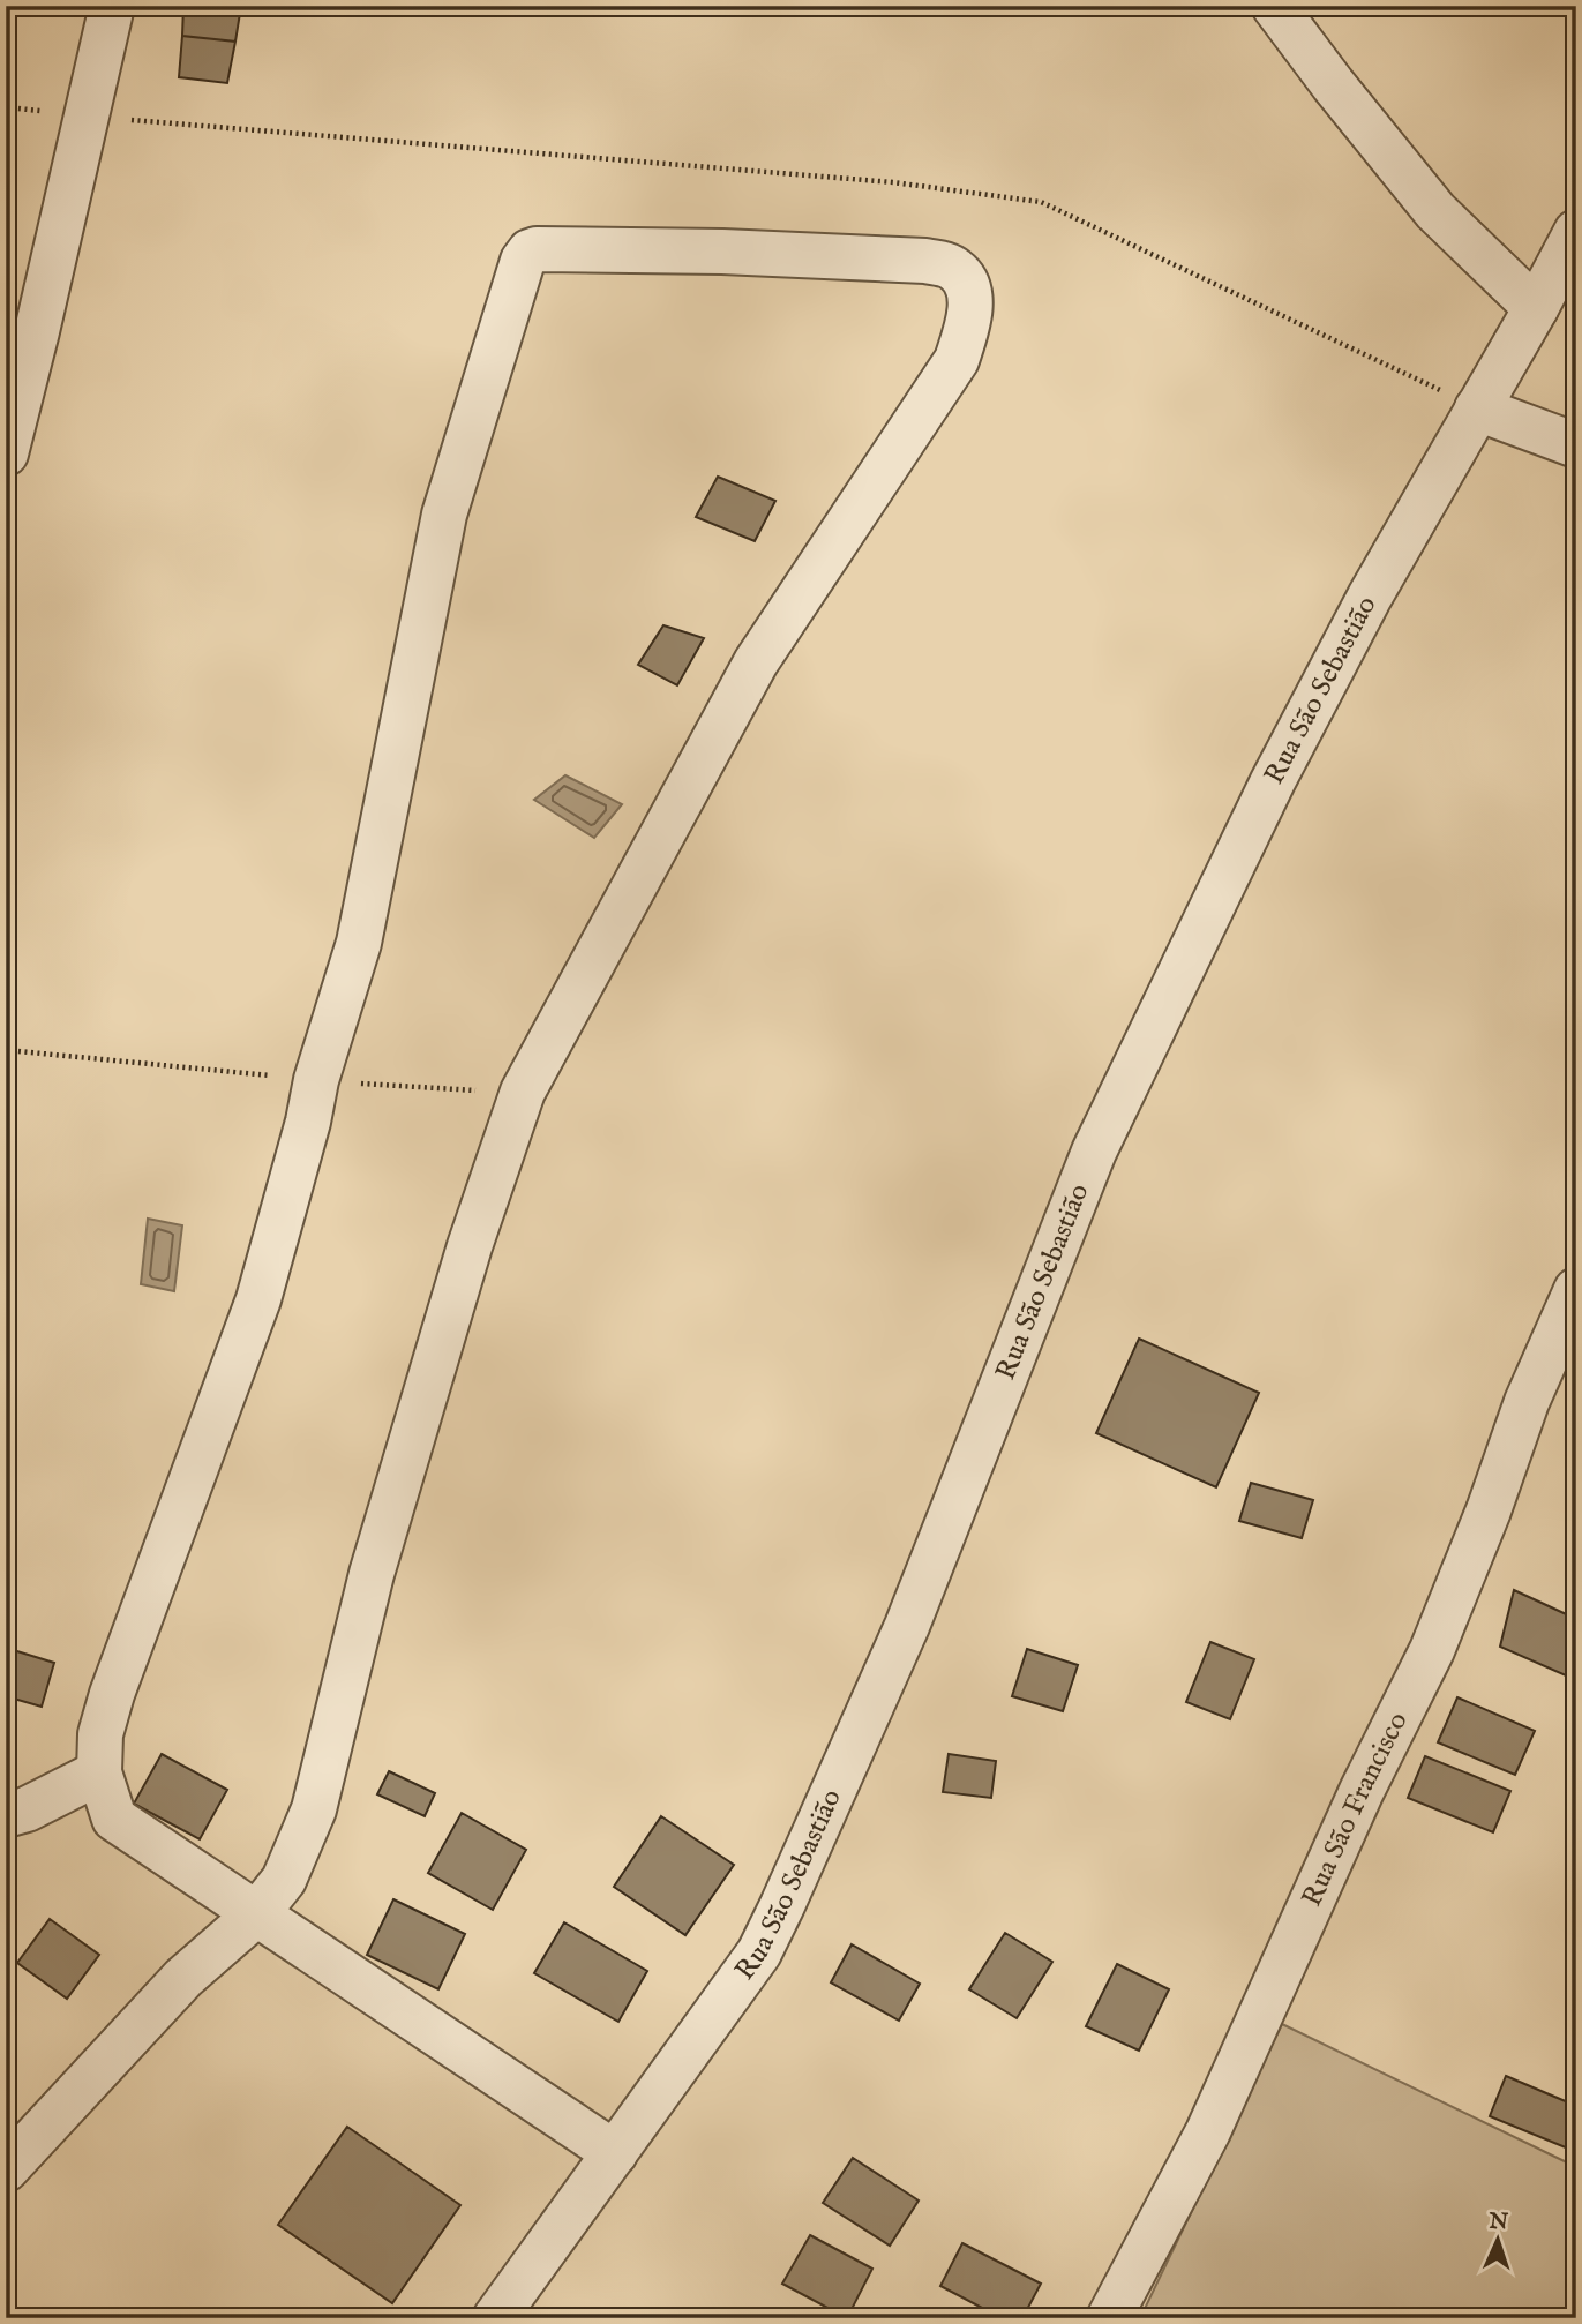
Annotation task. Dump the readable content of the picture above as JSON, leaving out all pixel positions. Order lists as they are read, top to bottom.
{
  "streets": {
    "street": ["Rua São Sebastião", "Rua São Francisco"]
  },
  "north": "top"
}
